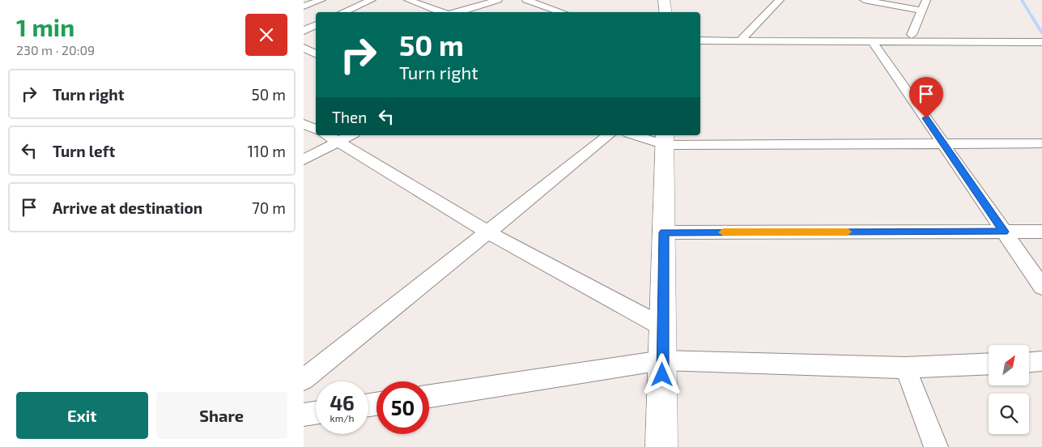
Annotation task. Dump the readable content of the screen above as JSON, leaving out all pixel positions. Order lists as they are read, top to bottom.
{
  "north": "top right",
  "page": {
    "heading": ["1 min", "230 m · 20:09"],
    "turn": ["50 m", "Turn right"],
    "list": [
      {
        "name": "Turn right",
        "value": "50 m"
      },
      {
        "name": "Turn left",
        "value": "110 m"
      },
      {
        "name": "Arrive at destination",
        "value": "70 m"
      }
    ],
    "then": "Then",
    "speed": "46 km/h",
    "limit": "50",
    "buttons": ["Exit", "Share"]
  }
}
